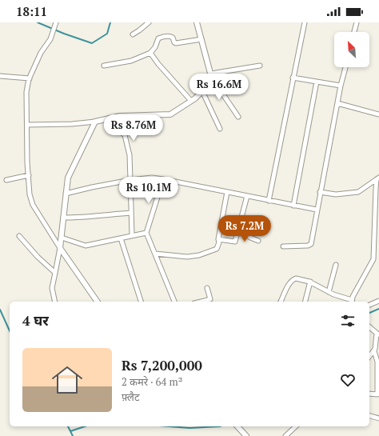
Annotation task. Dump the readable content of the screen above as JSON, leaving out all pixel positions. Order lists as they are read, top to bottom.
{
  "north": "top left",
  "page": {
    "status": "18:11",
    "price": [
      "Rs 16.6M",
      "Rs 8.76M",
      "Rs 10.1M",
      "Rs 7.2M"
    ],
    "heading": "4 घर",
    "list": [
      {
        "name": "Rs 7,200,000",
        "note": "2 कमरे · 64 m² · फ़्लैट"
      }
    ]
  }
}
